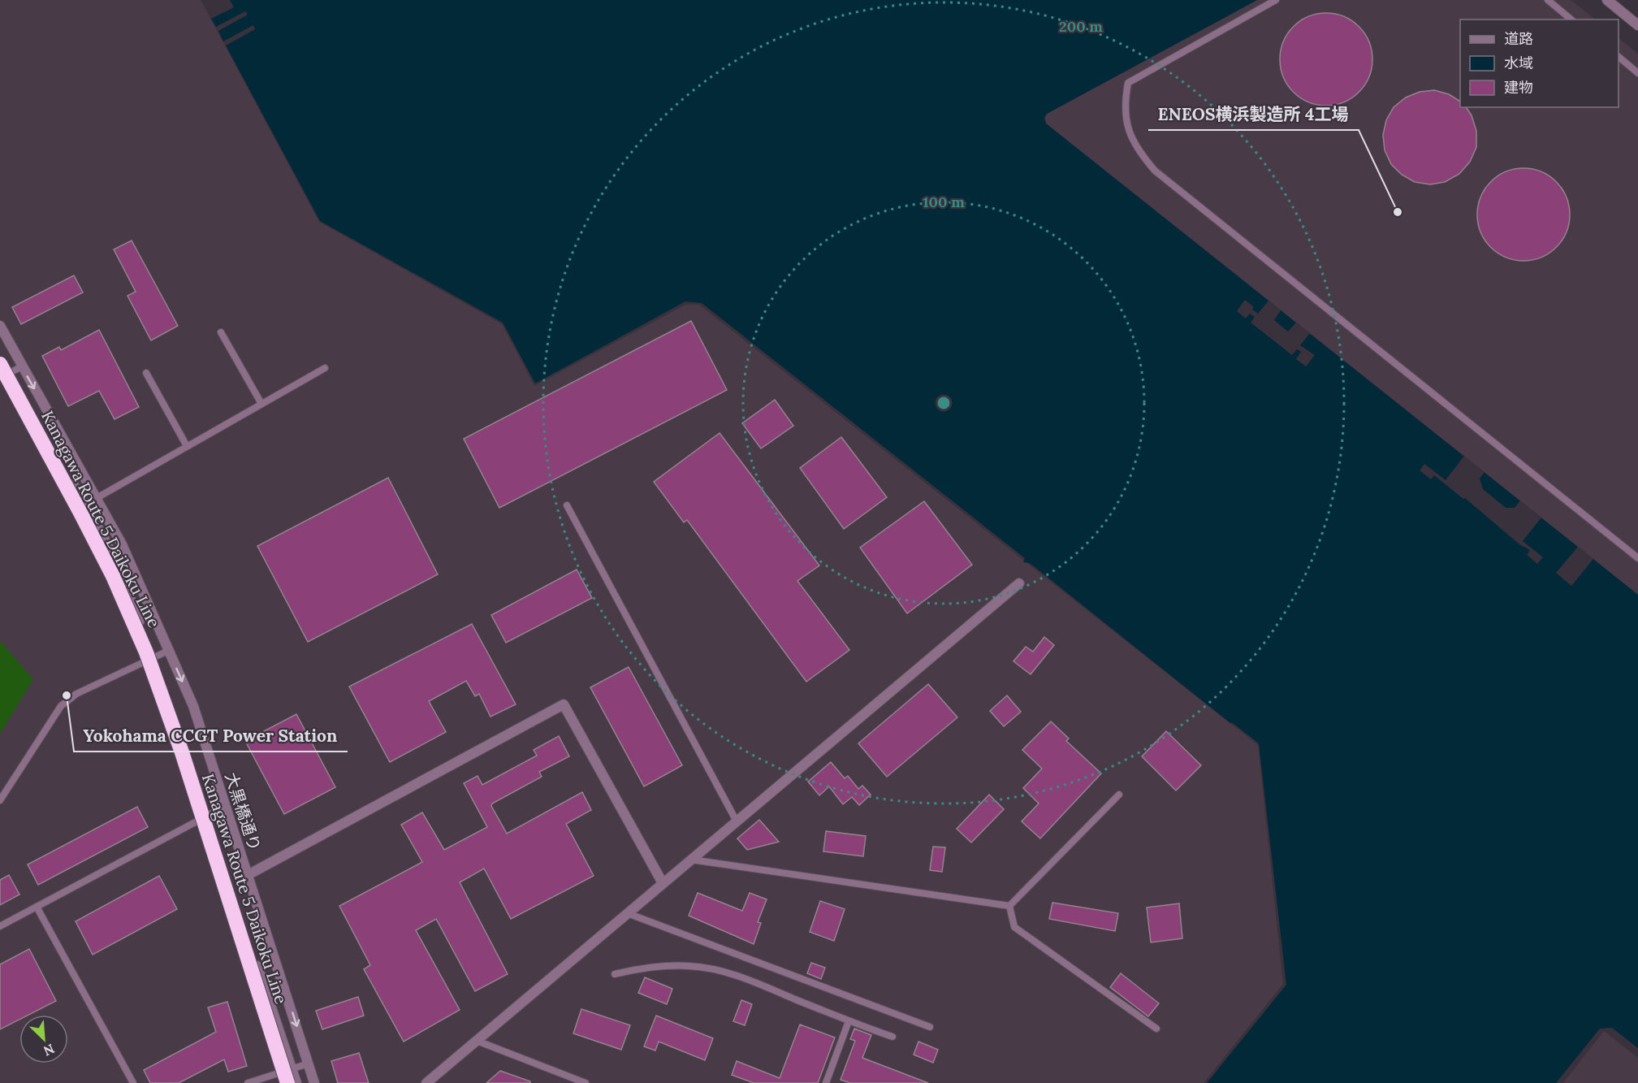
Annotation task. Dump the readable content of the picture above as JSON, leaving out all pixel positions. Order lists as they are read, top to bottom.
{
  "streets": {
    "highway": ["Kanagawa Route 5 Daikoku Line"],
    "street": ["大黒橋通り"]
  },
  "places": ["ENEOS横浜製造所 4工場", "Yokohama CCGT Power Station"],
  "legend": ["道路", "水域", "建物"],
  "north": "bottom right",
  "rings": ["200 m", "100 m"]
}
